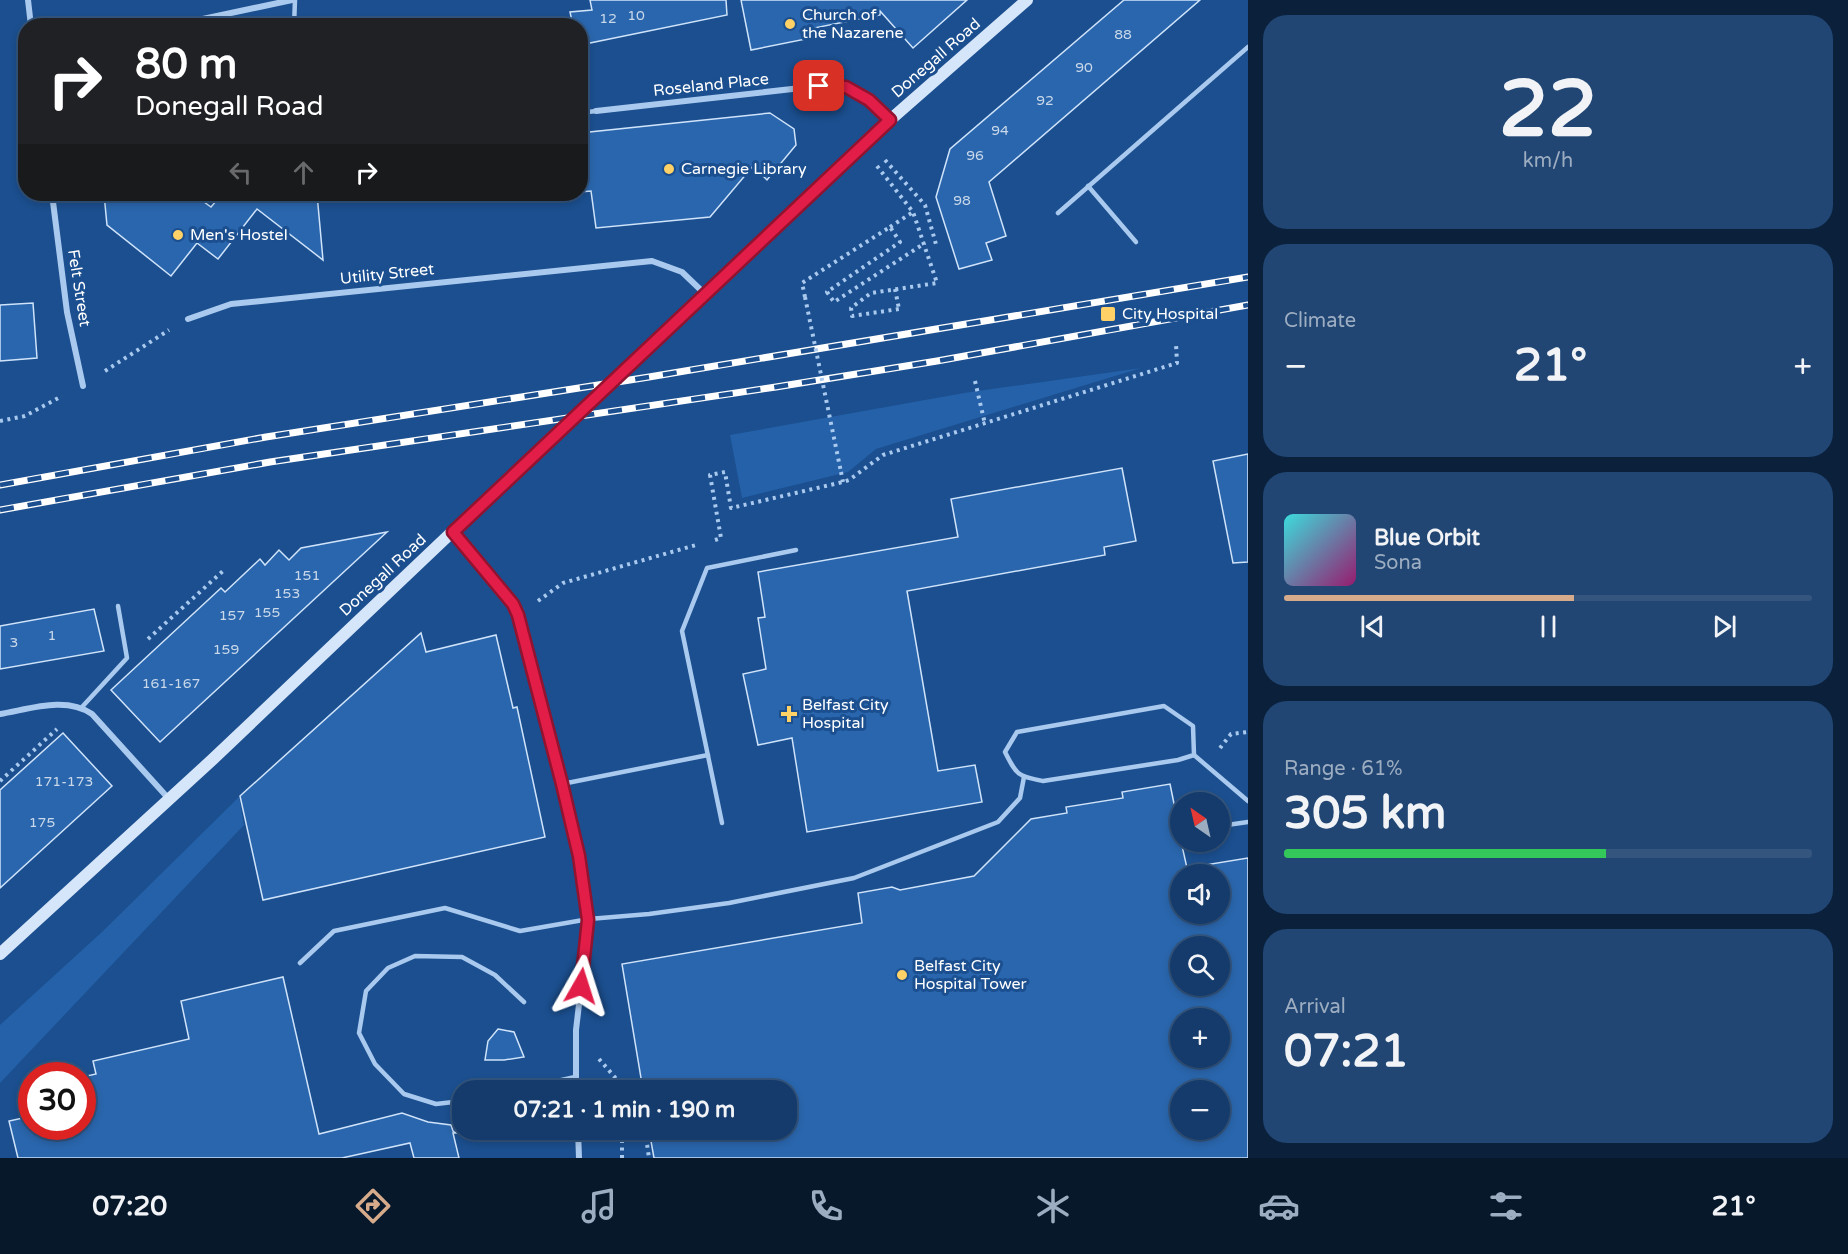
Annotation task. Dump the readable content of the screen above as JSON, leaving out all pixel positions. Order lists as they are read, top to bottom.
{
  "streets": {
    "street": [
      "Donegall Road",
      "Roseland Place",
      "Utility Street",
      "Felt Street"
    ]
  },
  "crossings": [
    ["Donegall Road", "Roseland Place"],
    ["Donegall Road", "Utility Street"]
  ],
  "places": {
    "other": [
      "Church of the Nazarene",
      "Carnegie Library",
      "Men's Hostel",
      "Belfast City Hospital Tower"
    ],
    "transit": ["City Hospital"],
    "health": ["Belfast City Hospital"]
  },
  "house_numbers": [
    "10",
    "12",
    "88",
    "90",
    "92",
    "94",
    "96",
    "98",
    "151",
    "153",
    "155",
    "157",
    "1",
    "3",
    "159",
    "161-167",
    "171-173",
    "175"
  ],
  "north": "top left",
  "page": {
    "tile": [
      ["22", "km/h"],
      "Climate",
      ["Range · 61%", "305 km"],
      ["Arrival", "07:21"]
    ],
    "turn": ["80 m", "Donegall Road"],
    "heat": ["−", "21°", "+"],
    "song": ["Blue Orbit", "Sona"],
    "map_buttons": ["+", "−"],
    "limit": "30",
    "trip": "07:21 · 1 min · 190 m",
    "tabs": ["07:20", "21°"]
  }
}
